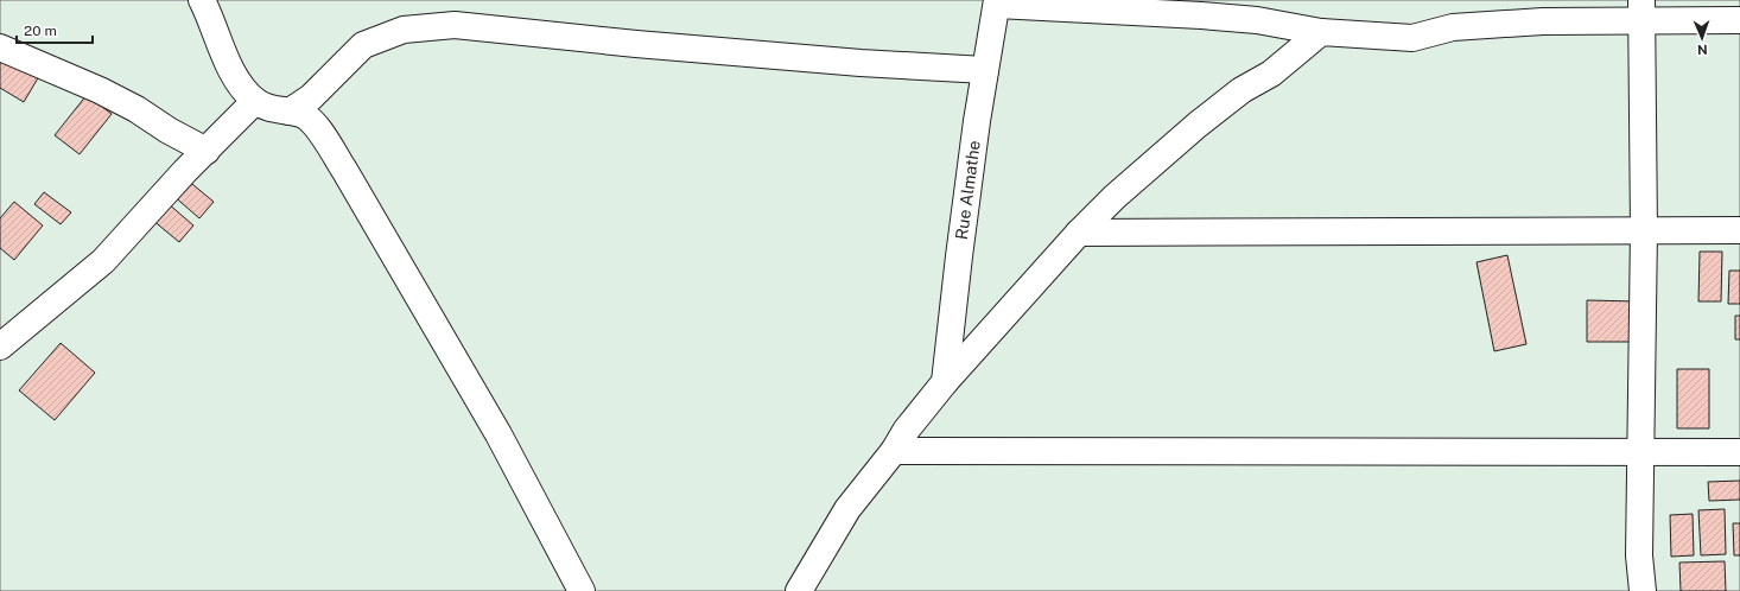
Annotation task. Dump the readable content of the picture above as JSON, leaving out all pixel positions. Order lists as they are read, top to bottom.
{
  "streets": {
    "street": ["Rue Almathe"]
  },
  "scale_bar": "20 m",
  "north": "bottom"
}
